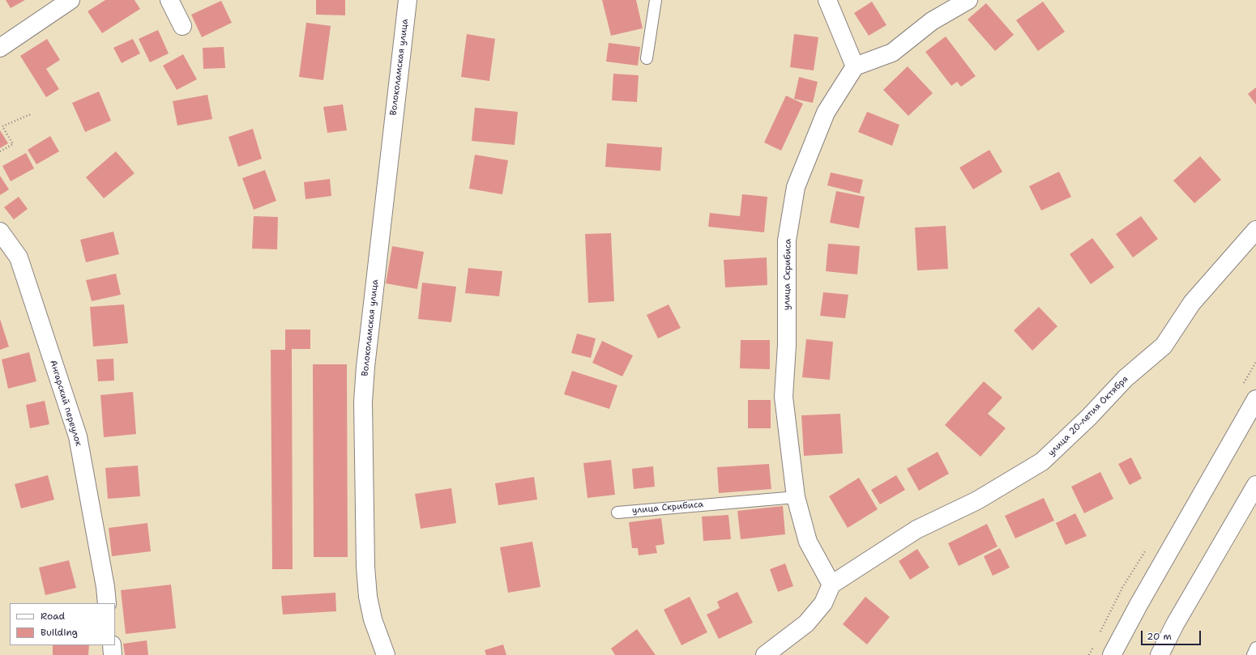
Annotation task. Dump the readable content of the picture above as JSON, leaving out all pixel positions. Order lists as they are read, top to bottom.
{
  "streets": {
    "street": [
      "Волоколамская улица",
      "улица Скрибиса",
      "Ангарский переулок",
      "улица 20-летия Октября"
    ]
  },
  "crossings": [
    ["улица Скрибиса", "улица 20-летия Октября"]
  ],
  "legend": ["Road", "Building"],
  "scale_bar": "20 m"
}
